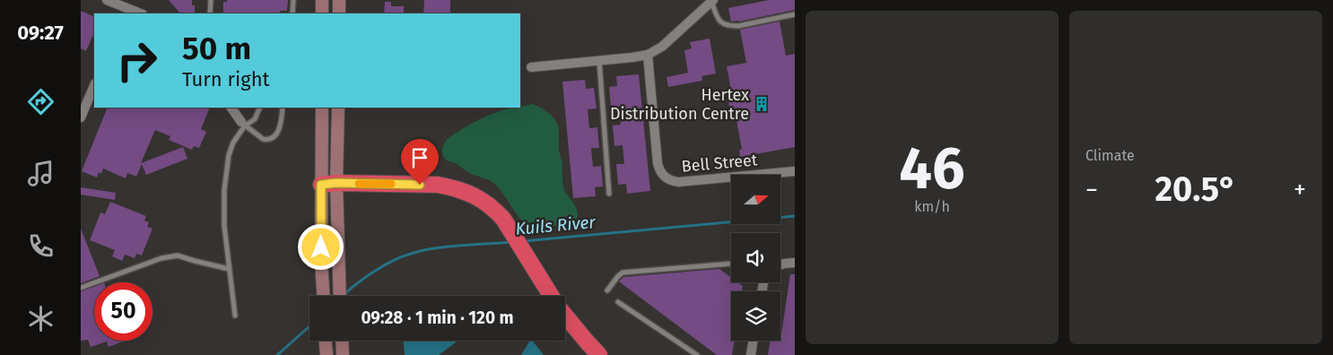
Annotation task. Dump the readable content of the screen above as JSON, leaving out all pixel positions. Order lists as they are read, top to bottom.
{
  "streets": {
    "street": ["Bell Street"]
  },
  "water": ["Kuils River"],
  "places": {
    "building": ["Hertex Distribution Centre"]
  },
  "north": "right",
  "page": {
    "tabs": "09:27",
    "tile": [
      ["46", "km/h"],
      "Climate"
    ],
    "turn": ["50 m", "Turn right"],
    "heat": ["−", "20.5°", "+"],
    "limit": "50",
    "trip": "09:28 · 1 min · 120 m"
  }
}
